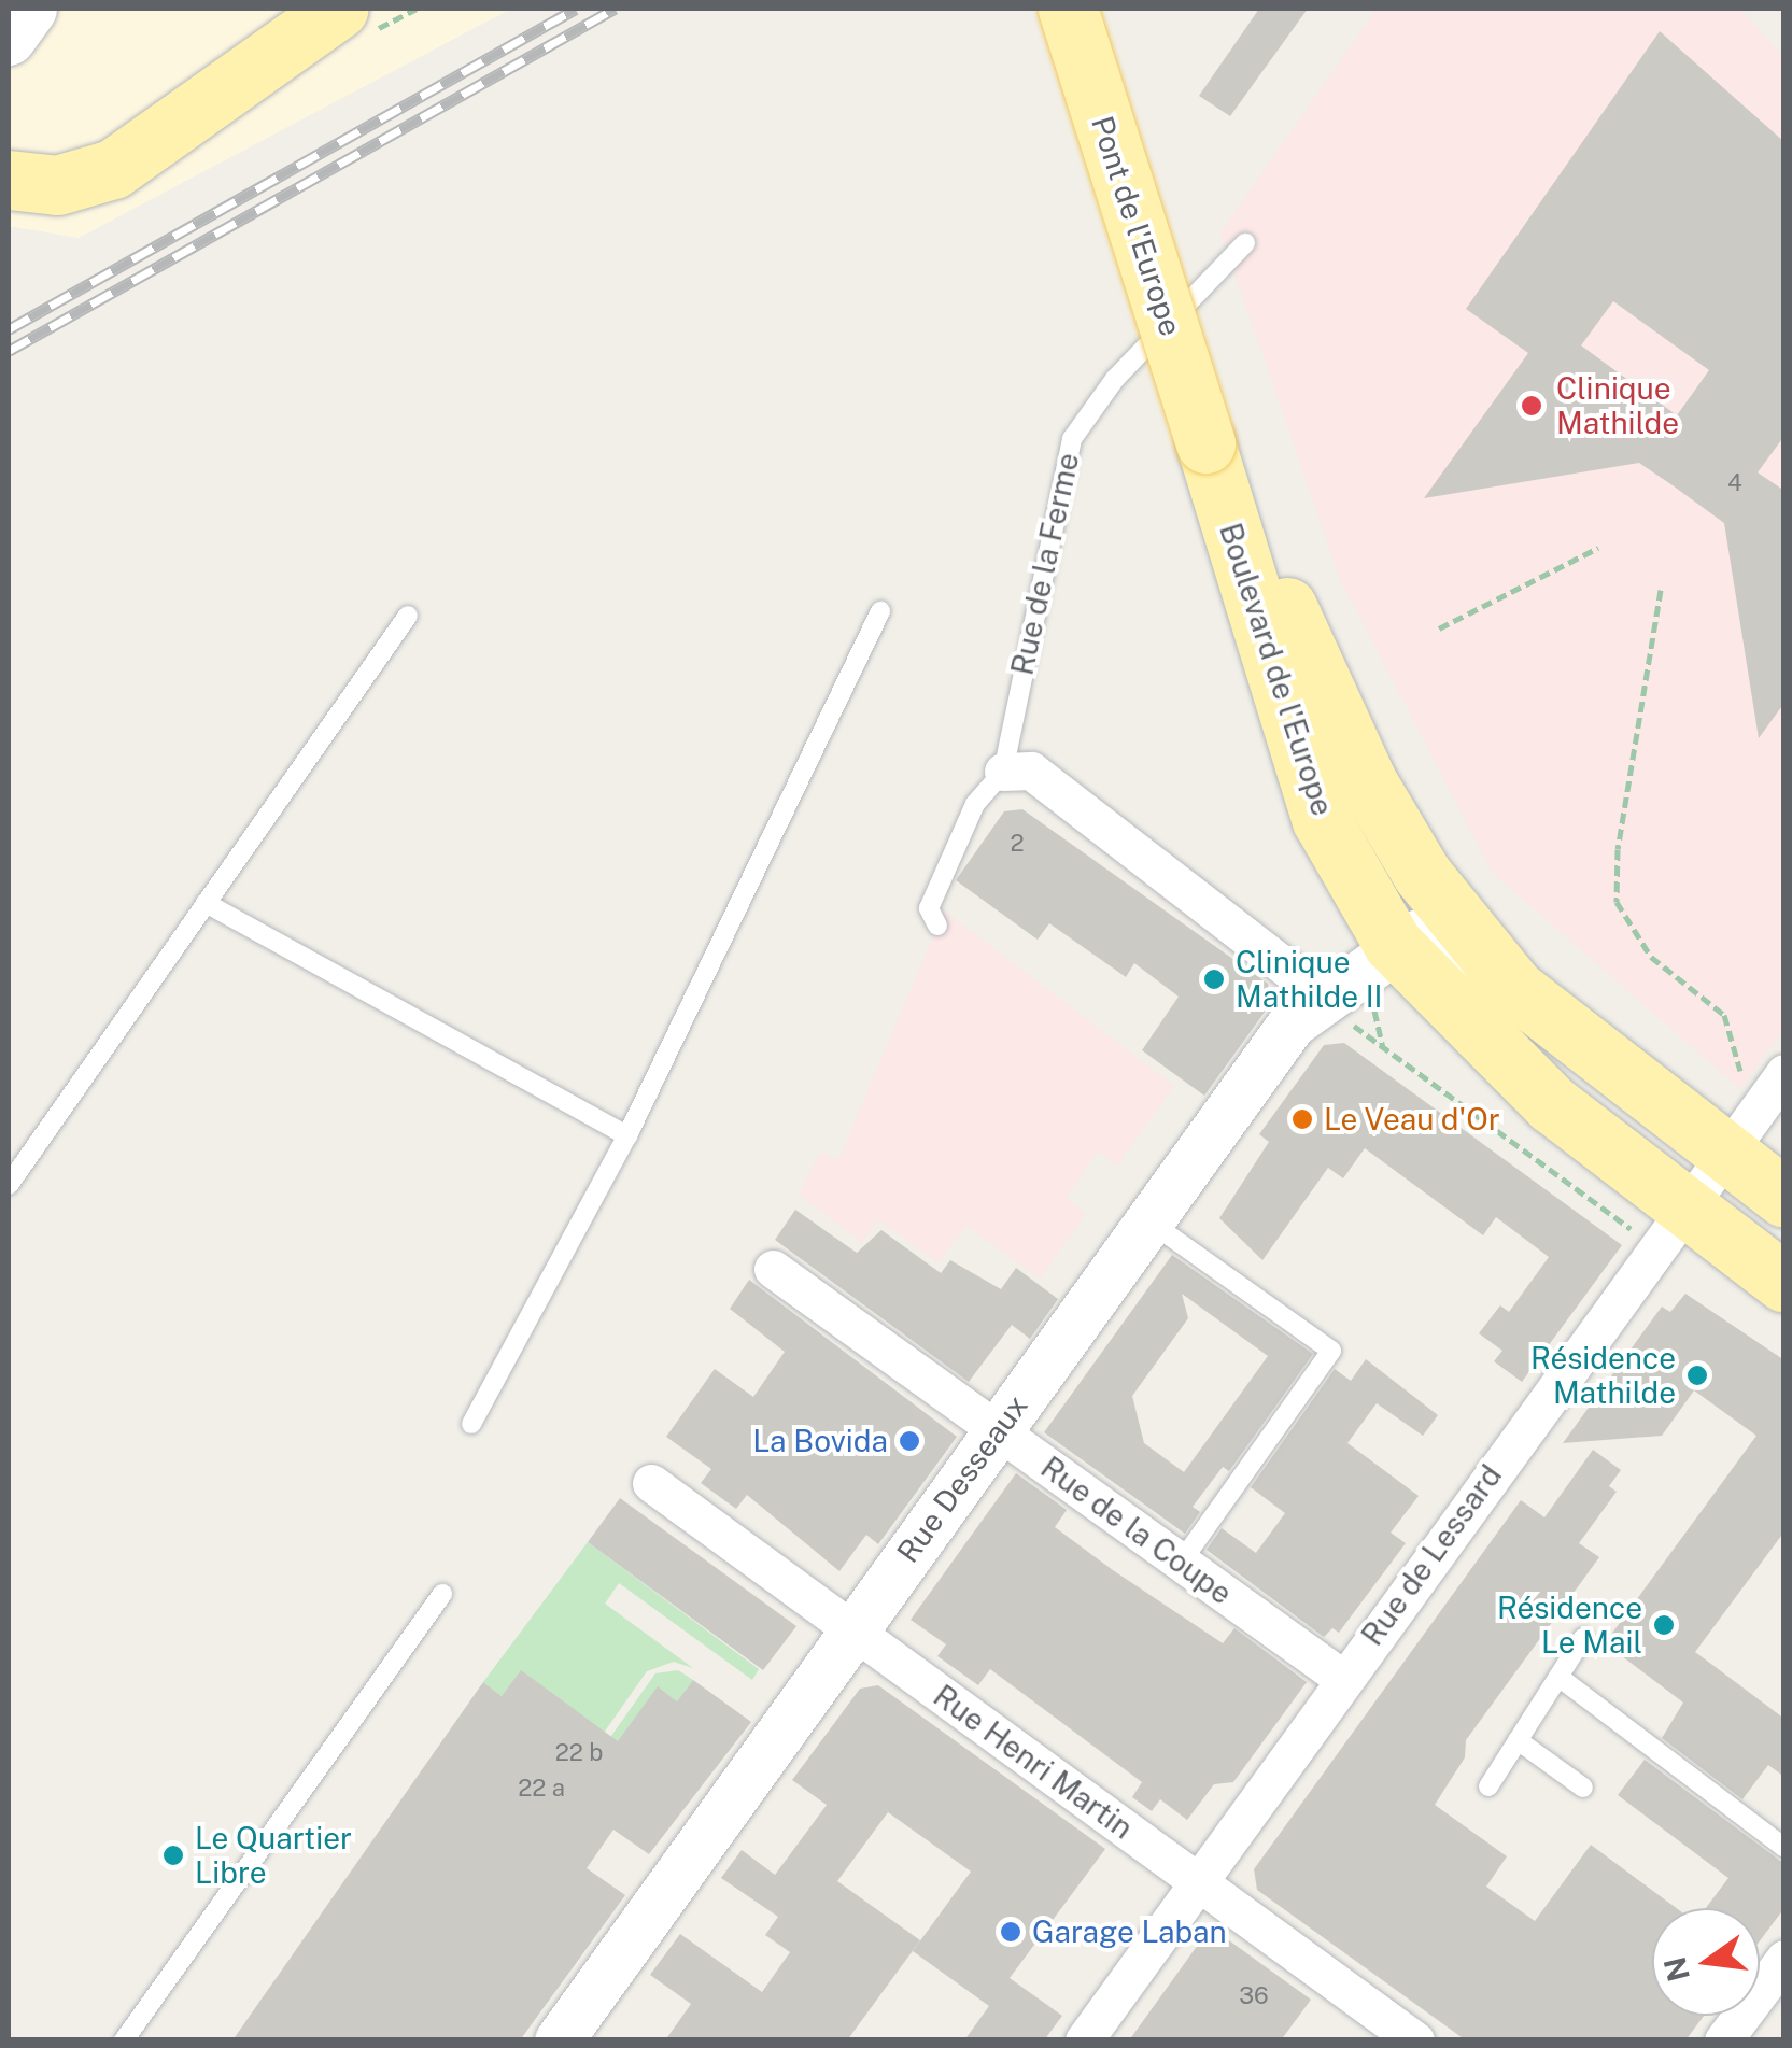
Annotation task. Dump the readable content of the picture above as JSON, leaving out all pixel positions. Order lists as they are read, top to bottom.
{
  "streets": {
    "main road": ["Pont de l'Europe", "Boulevard de l'Europe"],
    "street": [
      "Rue Desseaux",
      "Rue de la Coupe",
      "Rue de Lessard",
      "Rue Henri Martin"
    ],
    "lane": ["Rue de la Ferme"]
  },
  "crossings": [
    ["Pont de l'Europe", "Boulevard de l'Europe"],
    ["Boulevard de l'Europe", "Rue Desseaux"],
    ["Boulevard de l'Europe", "Rue de Lessard"],
    ["Rue Desseaux", "Rue de la Coupe"],
    ["Rue Desseaux", "Rue Henri Martin"],
    ["Rue de la Coupe", "Rue de Lessard"],
    ["Rue de Lessard", "Rue Henri Martin"]
  ],
  "places": [
    "Clinique Mathilde",
    "Clinique Mathilde II",
    "Le Veau d'Or",
    "Résidence Mathilde",
    "La Bovida",
    "Résidence Le Mail",
    "Le Quartier Libre",
    "Garage Laban"
  ],
  "house_numbers": [
    "4",
    "2",
    "22 b",
    "22 a",
    "36"
  ],
  "north": "left"
}
